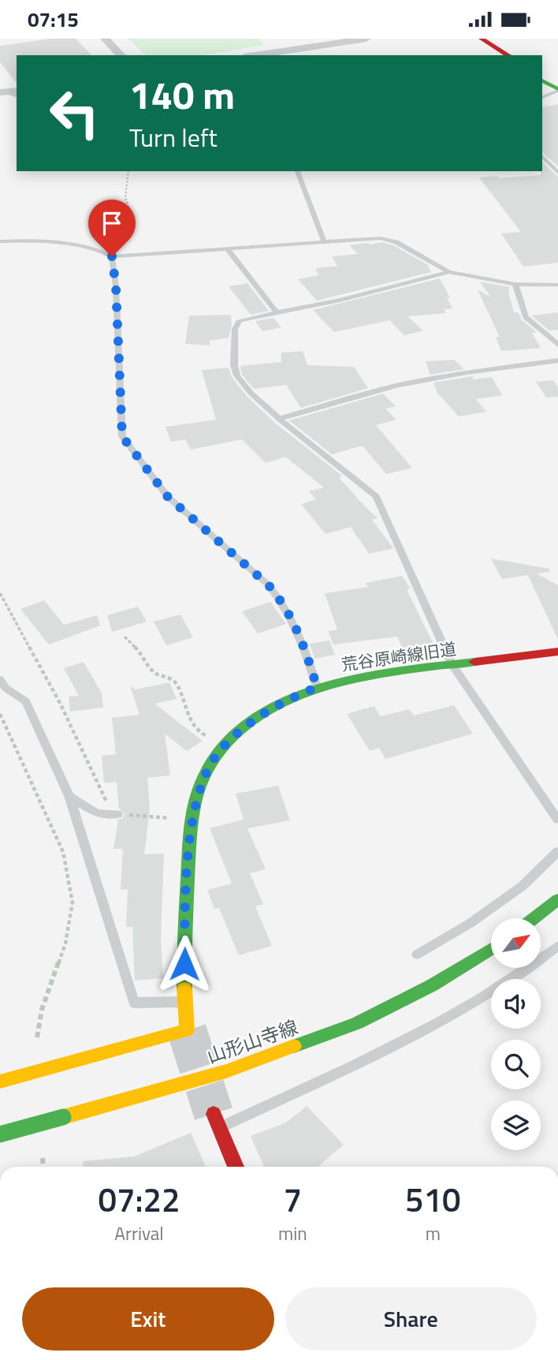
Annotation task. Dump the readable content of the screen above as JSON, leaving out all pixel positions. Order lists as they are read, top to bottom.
{
  "streets": {
    "street": ["荒谷原崎線旧道", "山形山寺線"]
  },
  "north": "top right",
  "page": {
    "status": "07:15",
    "turn": ["140 m", "Turn left"],
    "eta": [
      "07:22",
      "Arrival",
      "7",
      "min",
      "510",
      "m"
    ],
    "buttons": ["Exit", "Share"]
  }
}
